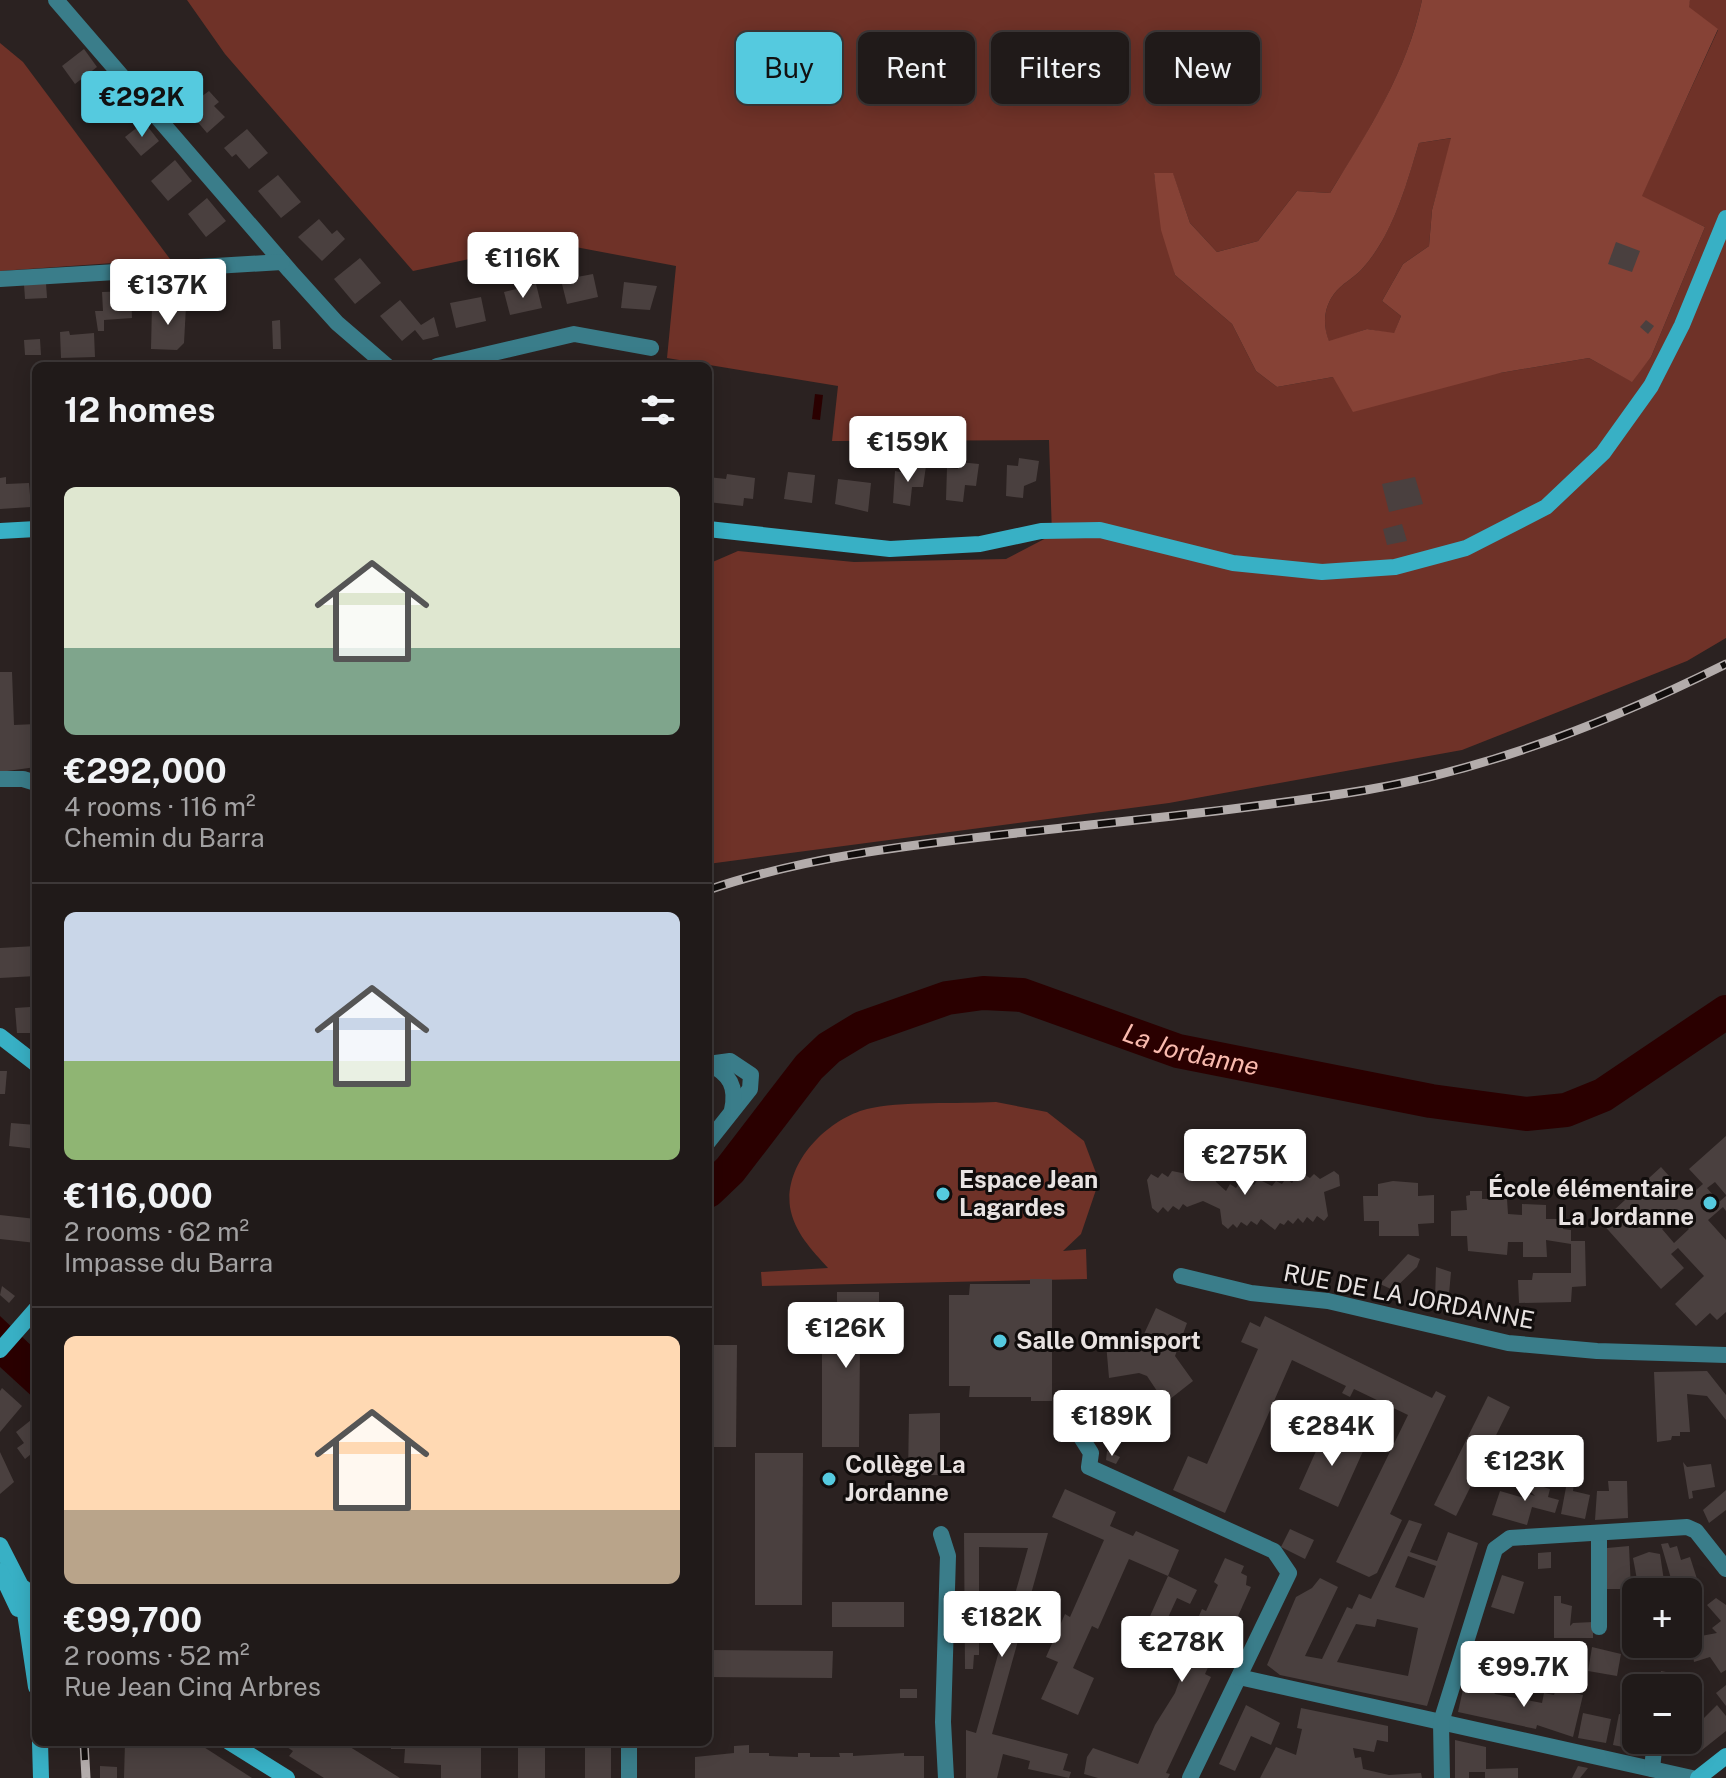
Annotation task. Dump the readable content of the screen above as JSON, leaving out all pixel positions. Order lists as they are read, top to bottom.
{
  "streets": {
    "street": ["RUE DE LA JORDANNE"]
  },
  "water": ["La Jordanne"],
  "places": [
    "Espace Jean Lagardes",
    "École élémentaire La Jordanne",
    "Salle Omnisport",
    "Collège La Jordanne"
  ],
  "page": {
    "chip": [
      "Buy",
      "Rent",
      "Filters",
      "New"
    ],
    "price": [
      "€292K",
      "€116K",
      "€137K",
      "€159K",
      "€275K",
      "€126K",
      "€189K",
      "€284K",
      "€123K",
      "€182K",
      "€278K",
      "€99.7K"
    ],
    "heading": "12 homes",
    "list": [
      {
        "name": "€292,000",
        "note": "4 rooms · 116 m² · Chemin du Barra"
      },
      {
        "name": "€116,000",
        "note": "2 rooms · 62 m² · Impasse du Barra"
      },
      {
        "name": "€99,700",
        "note": "2 rooms · 52 m² · Rue Jean Cinq Arbres"
      }
    ],
    "map_buttons": ["+", "−"]
  }
}
